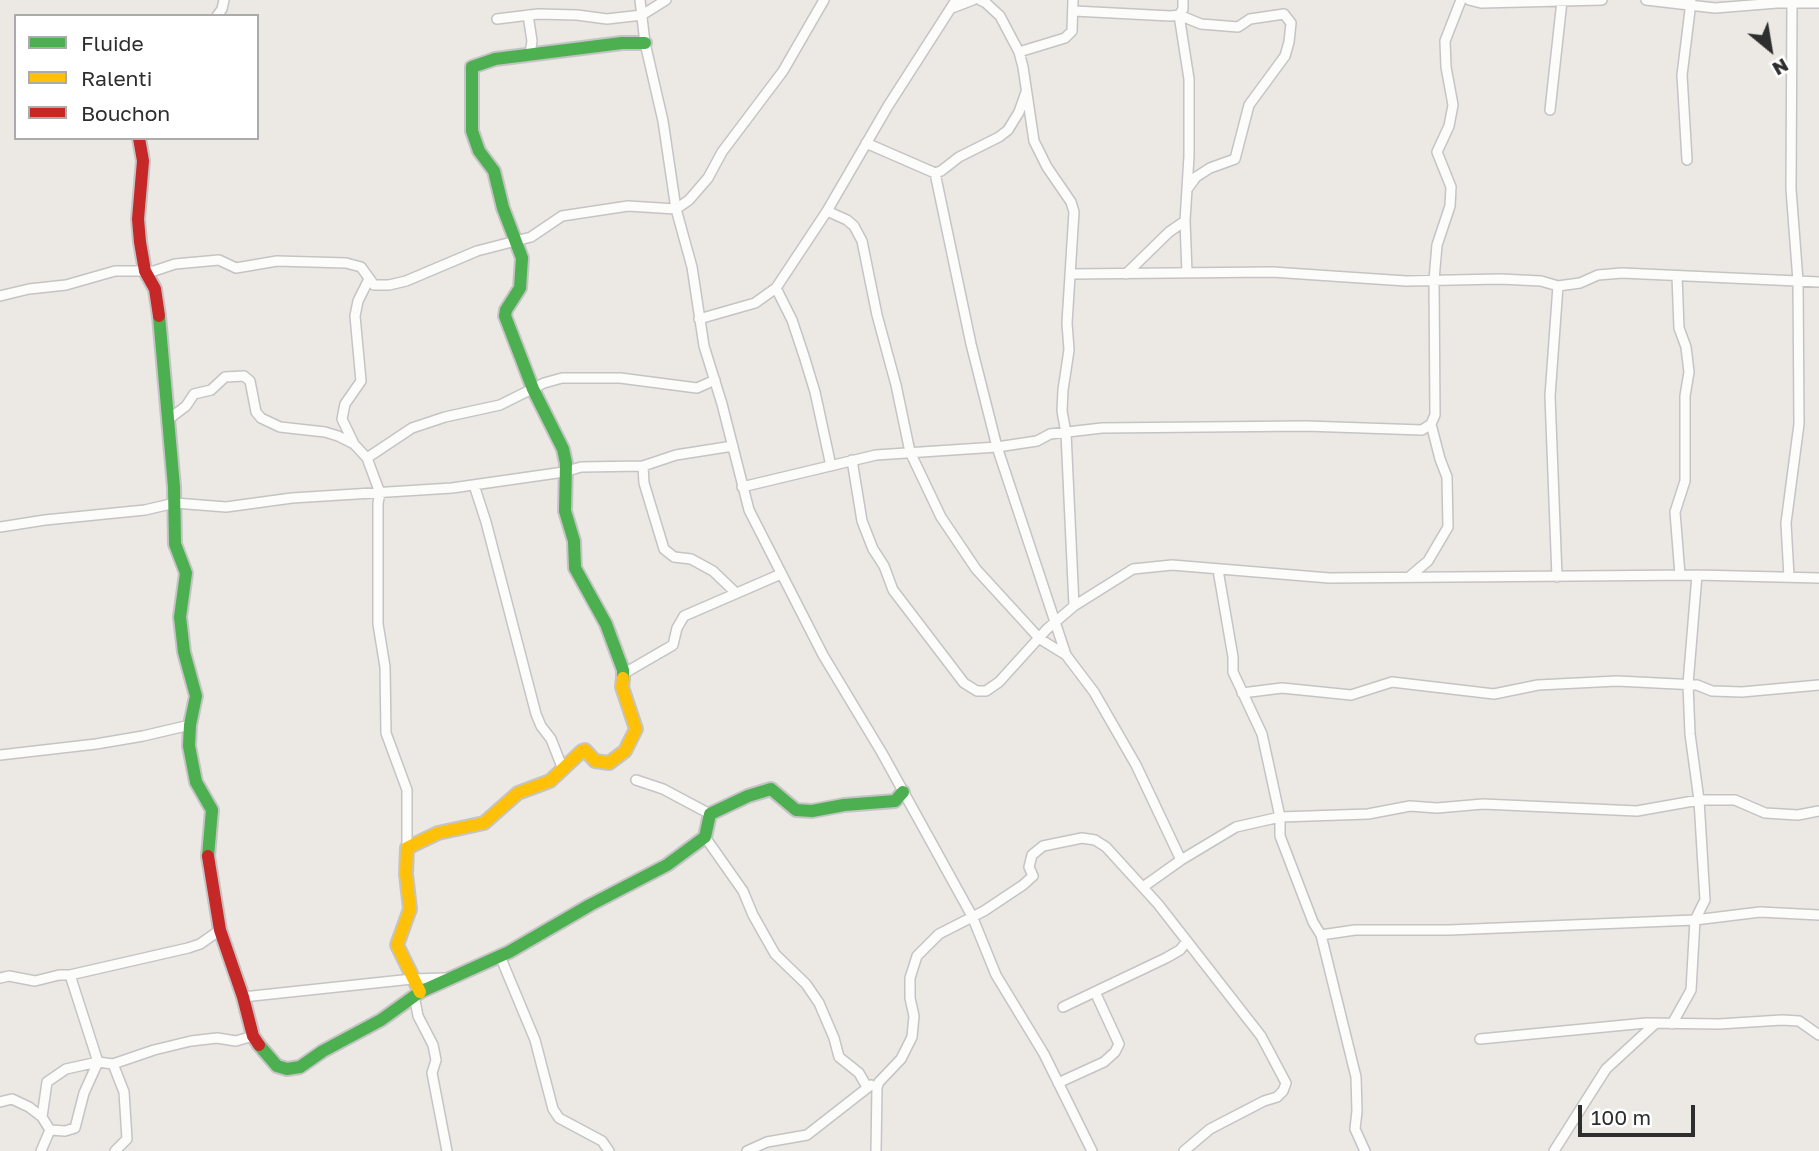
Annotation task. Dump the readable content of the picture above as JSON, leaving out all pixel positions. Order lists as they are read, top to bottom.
{
  "legend": ["Fluide", "Ralenti", "Bouchon"],
  "scale_bar": "100 m",
  "north": "bottom right"
}
